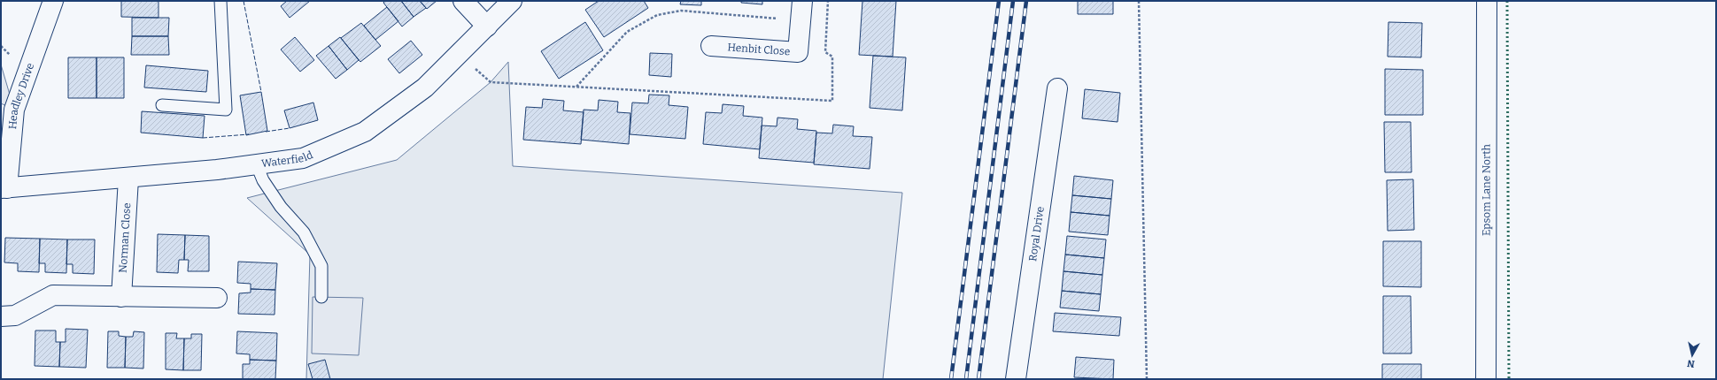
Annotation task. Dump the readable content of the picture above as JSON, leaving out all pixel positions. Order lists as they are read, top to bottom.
{
  "streets": {
    "street": [
      "Henbit Close",
      "Headley Drive",
      "Waterfield",
      "Epsom Lane North",
      "Royal Drive",
      "Norman Close"
    ]
  },
  "crossings": [
    ["Headley Drive", "Waterfield"],
    ["Waterfield", "Norman Close"]
  ],
  "north": "bottom"
}
